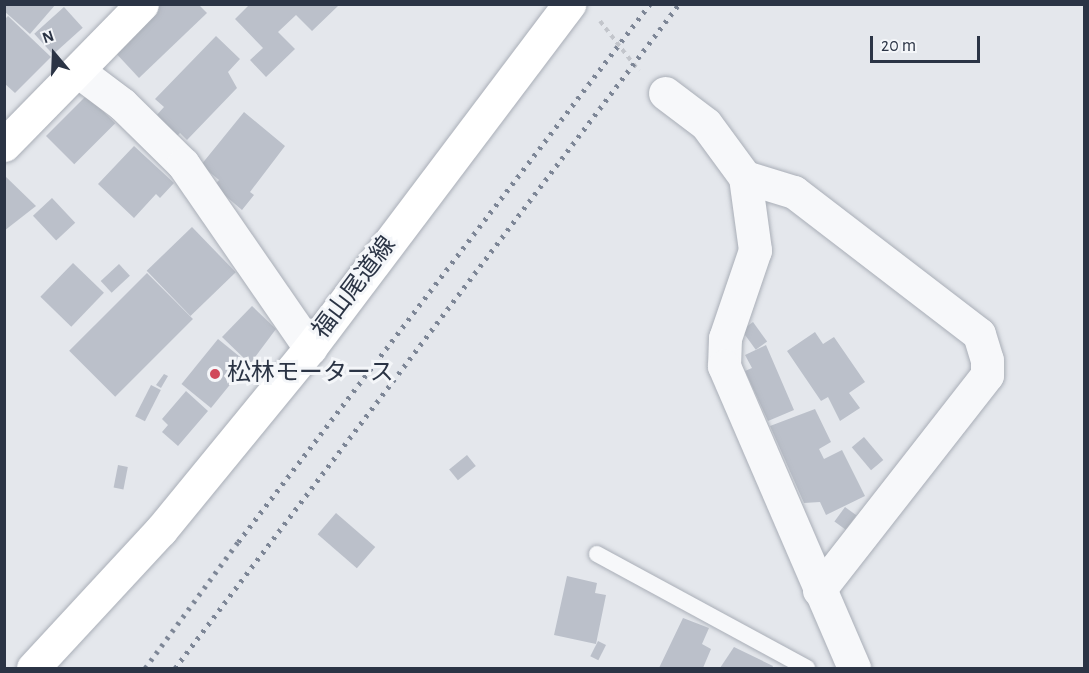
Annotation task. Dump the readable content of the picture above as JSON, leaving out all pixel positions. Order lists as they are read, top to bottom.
{
  "streets": {
    "main road": ["福山尾道線"]
  },
  "places": ["松林モータース"],
  "scale_bar": "20 m",
  "north": "top"
}
